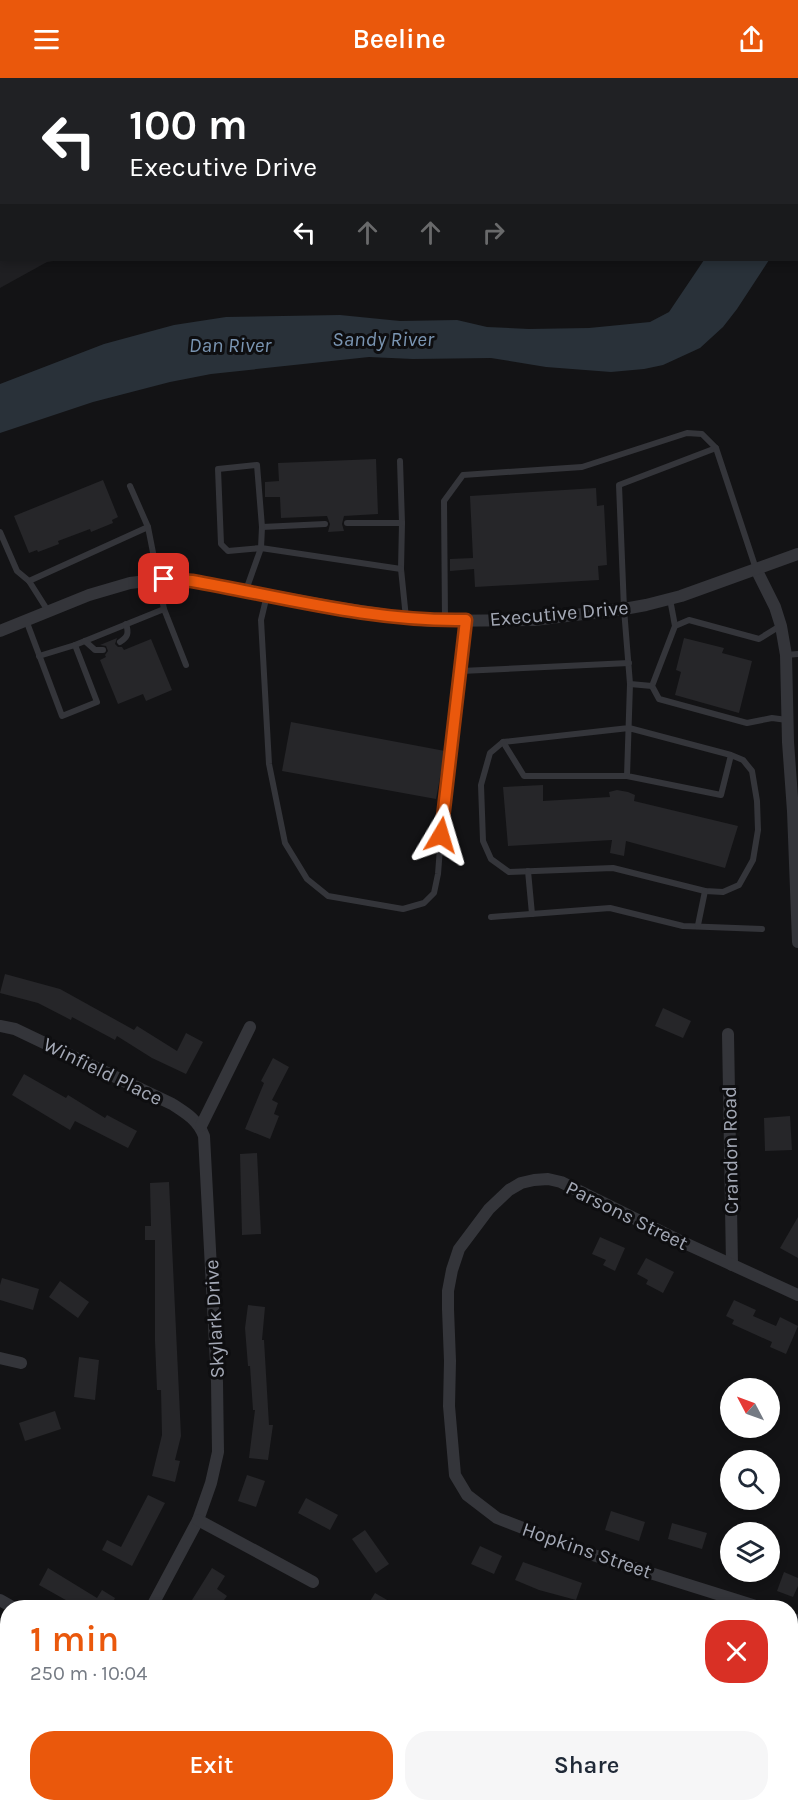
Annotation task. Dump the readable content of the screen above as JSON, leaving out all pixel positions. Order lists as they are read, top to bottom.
{
  "streets": {
    "street": [
      "Executive Drive",
      "Winfield Place",
      "Crandon Road",
      "Parsons Street",
      "Skylark Drive",
      "Hopkins Street"
    ]
  },
  "crossings": [
    ["Winfield Place", "Skylark Drive"],
    ["Crandon Road", "Parsons Street"],
    ["Parsons Street", "Hopkins Street"]
  ],
  "water": ["Sandy River", "Dan River"],
  "north": "top left",
  "page": {
    "header": "Beeline",
    "turn": ["100 m", "Executive Drive"],
    "heading": ["1 min", "250 m · 10:04"],
    "buttons": ["Exit", "Share"]
  }
}
